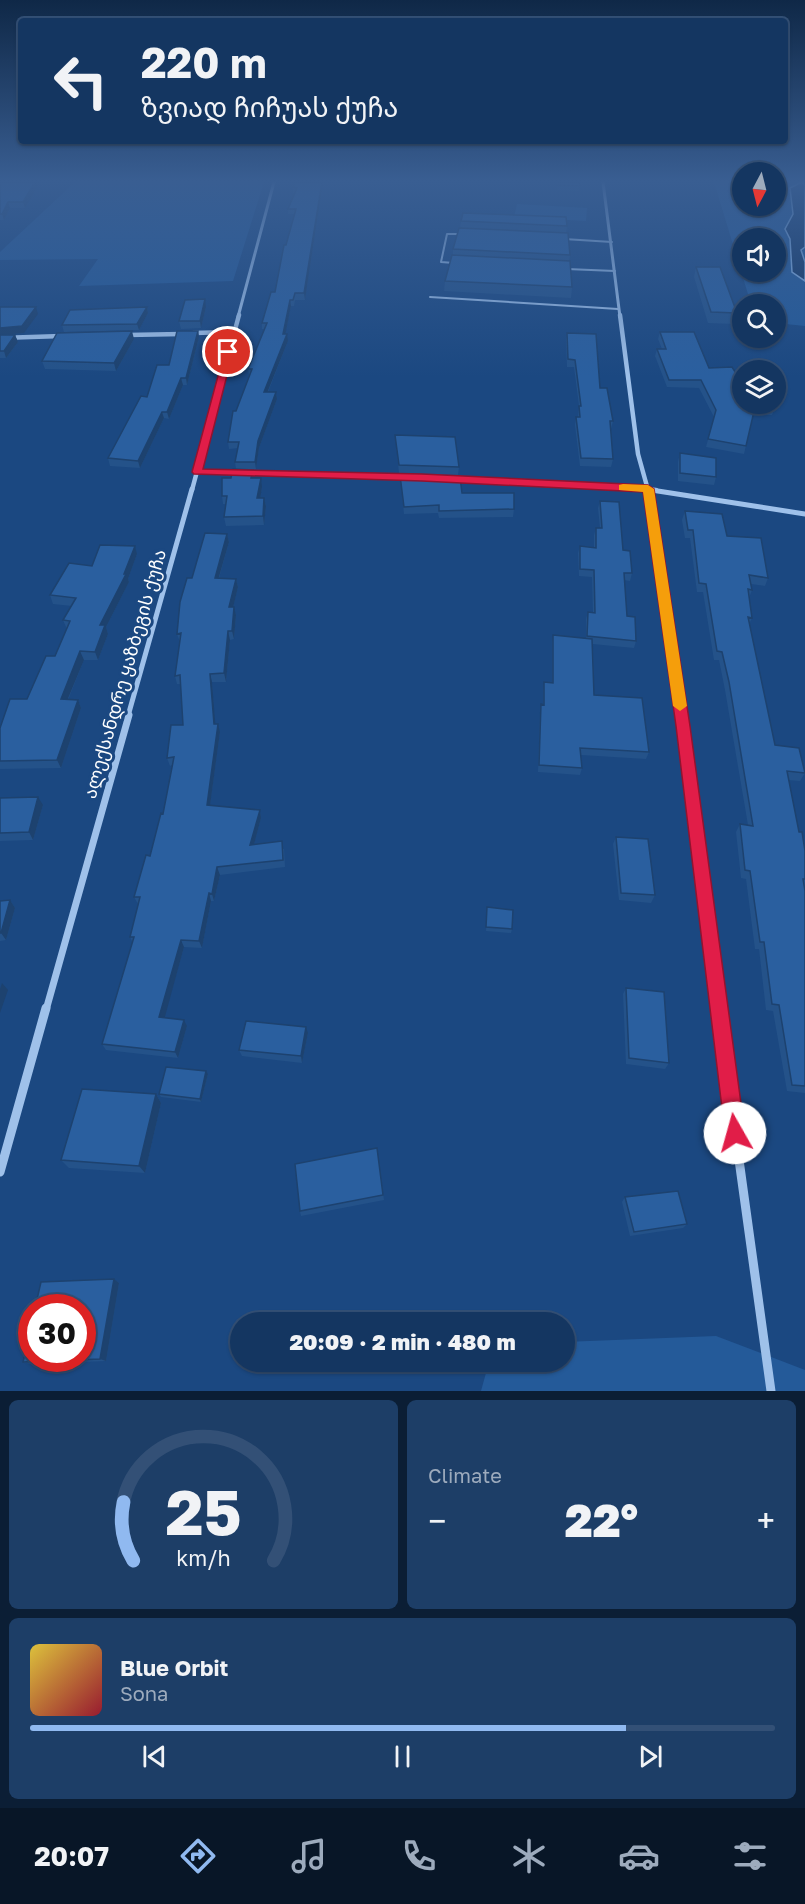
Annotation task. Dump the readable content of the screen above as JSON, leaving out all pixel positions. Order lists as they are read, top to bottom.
{
  "streets": {
    "street": ["ალექსანდრე ყაზბეგის ქუჩა"]
  },
  "north": "bottom",
  "page": {
    "turn": ["220 m", "ზვიად ჩიჩუას ქუჩა"],
    "limit": "30",
    "trip": "20:09 · 2 min · 480 m",
    "tile": "Climate",
    "heat": ["−", "22°", "+"],
    "song": ["Blue Orbit", "Sona"],
    "tabs": "20:07",
    "gauge": ["25", "km/h"]
  }
}
